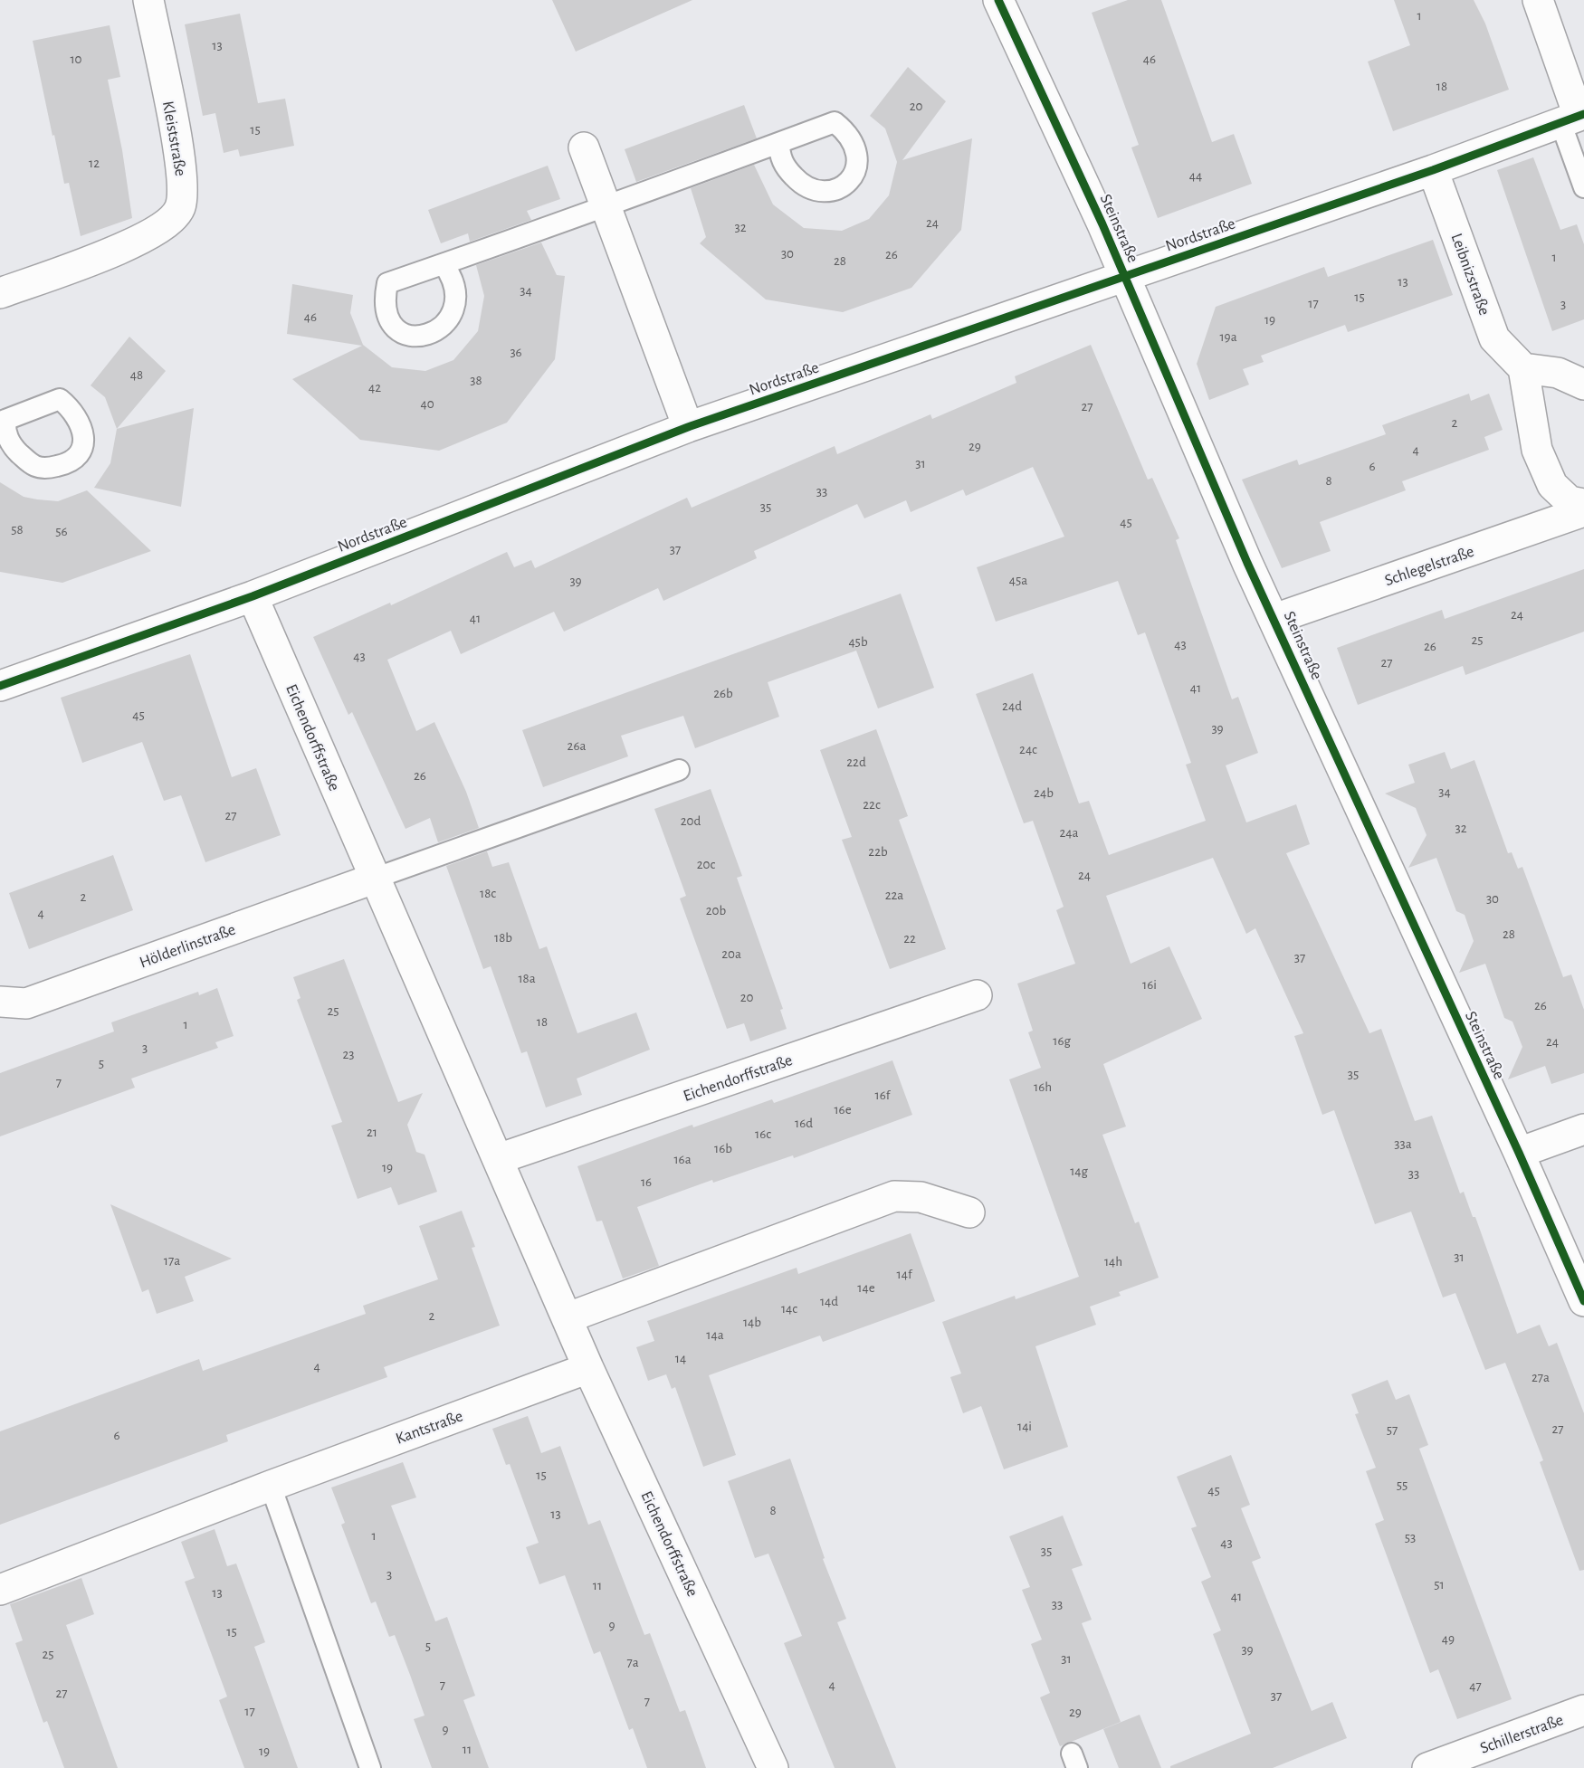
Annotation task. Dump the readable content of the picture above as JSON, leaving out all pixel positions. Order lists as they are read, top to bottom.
{
  "streets": {
    "street": [
      "Kleiststraße",
      "Steinstraße",
      "Nordstraße",
      "Leibnizstraße",
      "Schlegelstraße",
      "Eichendorffstraße",
      "Hölderlinstraße",
      "Kantstraße",
      "Schillerstraße"
    ]
  },
  "crossings": [
    ["Steinstraße", "Nordstraße"],
    ["Steinstraße", "Schlegelstraße"],
    ["Nordstraße", "Leibnizstraße"],
    ["Nordstraße", "Eichendorffstraße"],
    ["Eichendorffstraße", "Hölderlinstraße"],
    ["Eichendorffstraße", "Kantstraße"]
  ],
  "house_numbers": [
    "1",
    "13",
    "10",
    "46",
    "18",
    "20",
    "15",
    "12",
    "44",
    "24",
    "32",
    "30",
    "26",
    "1",
    "28",
    "13",
    "34",
    "15",
    "17",
    "3",
    "46",
    "19",
    "19a",
    "36",
    "48",
    "38",
    "42",
    "40",
    "27",
    "2",
    "29",
    "4",
    "31",
    "6",
    "8",
    "33",
    "35",
    "45",
    "58",
    "56",
    "37",
    "45a",
    "39",
    "24",
    "41",
    "25",
    "45b",
    "43",
    "26",
    "43",
    "27",
    "41",
    "26b",
    "24d",
    "45",
    "39",
    "26a",
    "24c",
    "22d",
    "26",
    "34",
    "24b",
    "22c",
    "27",
    "20d",
    "32",
    "24a",
    "22b",
    "20c",
    "24",
    "18c",
    "22a",
    "2",
    "30",
    "20b",
    "4",
    "28",
    "18b",
    "22",
    "20a",
    "37",
    "18a",
    "16i",
    "20",
    "26",
    "25",
    "18",
    "1",
    "16g",
    "24",
    "3",
    "23",
    "5",
    "35",
    "7",
    "16h",
    "16f",
    "16e",
    "16d",
    "21",
    "16c",
    "33a",
    "16b",
    "16a",
    "19",
    "14g",
    "33",
    "16",
    "31",
    "17a",
    "14h",
    "14f",
    "14e",
    "14d",
    "14c",
    "2",
    "14b",
    "14a",
    "14",
    "4",
    "27a",
    "14i",
    "27",
    "57",
    "6",
    "15",
    "55",
    "45",
    "8",
    "13",
    "1",
    "53",
    "43",
    "35",
    "3",
    "51",
    "11",
    "13",
    "41",
    "33",
    "9",
    "15",
    "49",
    "5",
    "39",
    "25",
    "31",
    "7a",
    "7",
    "4",
    "47",
    "27",
    "37",
    "7",
    "17",
    "29",
    "9",
    "11",
    "19"
  ]
}
